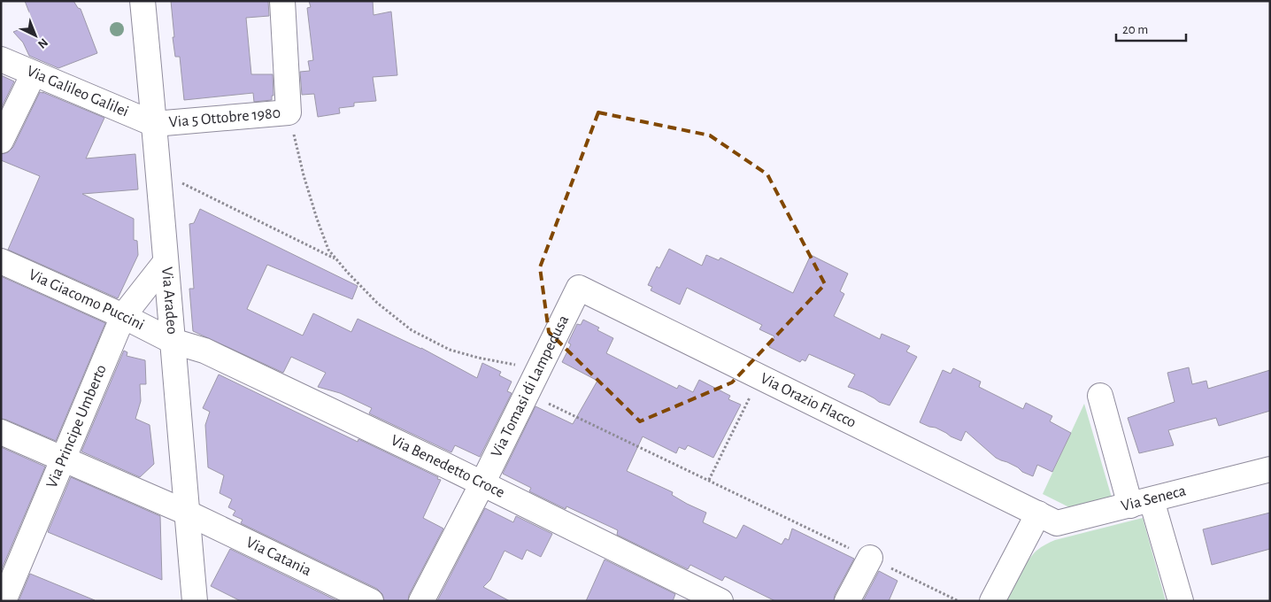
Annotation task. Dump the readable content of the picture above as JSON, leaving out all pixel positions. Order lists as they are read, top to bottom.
{
  "streets": {
    "street": [
      "Via Galileo Galilei",
      "Via 5 Ottobre 1980",
      "Via Giacomo Puccini",
      "Via Aradeo",
      "Via Tomasi di Lampedusa",
      "Via Orazio Flacco",
      "Via Principe Umberto",
      "Via Benedetto Croce",
      "Via Seneca",
      "Via Catania"
    ]
  },
  "crossings": [
    ["Via Galileo Galilei", "Via 5 Ottobre 1980"],
    ["Via Galileo Galilei", "Via Aradeo"],
    ["Via 5 Ottobre 1980", "Via Aradeo"],
    ["Via Giacomo Puccini", "Via Aradeo"],
    ["Via Giacomo Puccini", "Via Principe Umberto"],
    ["Via Giacomo Puccini", "Via Benedetto Croce"],
    ["Via Aradeo", "Via Principe Umberto"],
    ["Via Aradeo", "Via Benedetto Croce"],
    ["Via Aradeo", "Via Catania"],
    ["Via Tomasi di Lampedusa", "Via Orazio Flacco"],
    ["Via Tomasi di Lampedusa", "Via Benedetto Croce"],
    ["Via Orazio Flacco", "Via Seneca"],
    ["Via Principe Umberto", "Via Catania"]
  ],
  "scale_bar": "20 m",
  "north": "bottom right"
}
